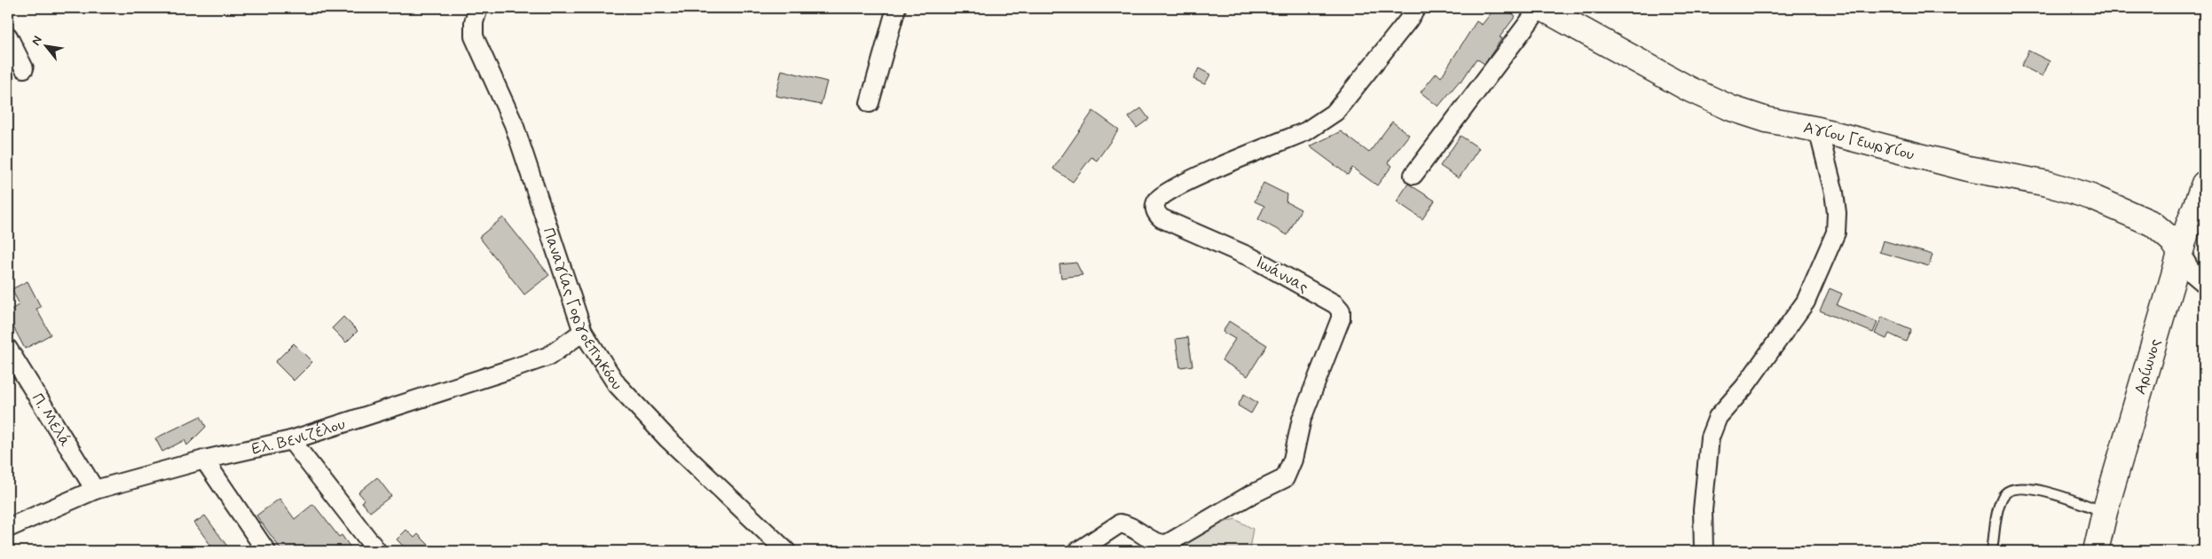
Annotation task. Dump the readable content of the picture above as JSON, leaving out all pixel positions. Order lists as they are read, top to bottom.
{
  "streets": {
    "street": [
      "Αγίου Γεωργίου",
      "Ιωάννας",
      "Παναγίας Γοργοεπηκόου",
      "Αρίωνος",
      "Π. Μελά",
      "Ελ. Βενιζέλου"
    ]
  },
  "crossings": [
    ["Αγίου Γεωργίου", "Αρίωνος"],
    ["Παναγίας Γοργοεπηκόου", "Ελ. Βενιζέλου"],
    ["Π. Μελά", "Ελ. Βενιζέλου"]
  ],
  "north": "top left"
}
